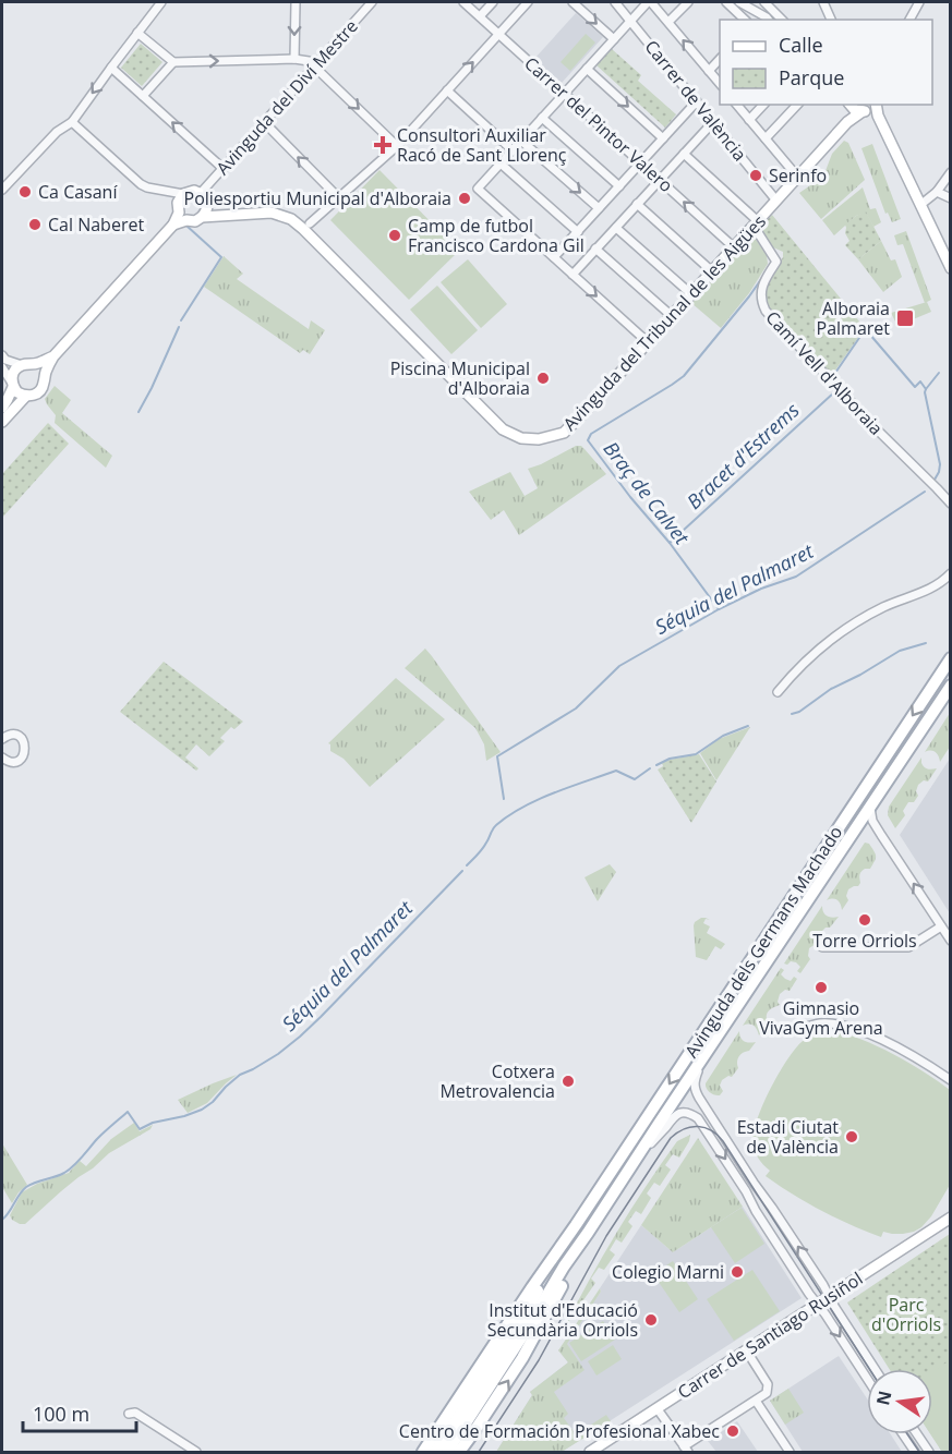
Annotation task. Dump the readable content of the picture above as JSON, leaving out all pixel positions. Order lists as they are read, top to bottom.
{
  "streets": {
    "main road": ["Avinguda dels Germans Machado"],
    "street": [
      "Avinguda del Diví Mestre",
      "Carrer de València",
      "Carrer del Pintor Valero",
      "Avinguda del Tribunal de les Aigües",
      "Camí Vell d'Alboraia",
      "Carrer de Santiago Rusiñol"
    ]
  },
  "crossings": [
    ["Avinguda del Diví Mestre", "Avinguda del Tribunal de les Aigües"],
    ["Carrer de València", "Avinguda del Tribunal de les Aigües"],
    ["Carrer del Pintor Valero", "Avinguda del Tribunal de les Aigües"],
    ["Avinguda del Tribunal de les Aigües", "Camí Vell d'Alboraia"]
  ],
  "water": ["Bracet d'Estrems", "Braç de Calvet", "Séquia del Palmaret"],
  "parks": ["Parc d'Orriols"],
  "places": {
    "health": ["Consultori Auxiliar Racó de Sant Llorenç"],
    "other": [
      "Serinfo",
      "Ca Casaní",
      "Poliesportiu Municipal d'Alboraia",
      "Cal Naberet",
      "Camp de futbol Francisco Cardona Gil",
      "Piscina Municipal d'Alboraia",
      "Torre Orriols",
      "Gimnasio VivaGym Arena",
      "Cotxera Metrovalencia",
      "Estadi Ciutat de València",
      "Colegio Marni",
      "Institut d'Educació Secundària Orriols",
      "Centro de Formación Profesional Xabec"
    ],
    "transit": ["Alboraia Palmaret"]
  },
  "legend": ["Calle", "Parque"],
  "scale_bar": "100 m",
  "north": "left"
}
